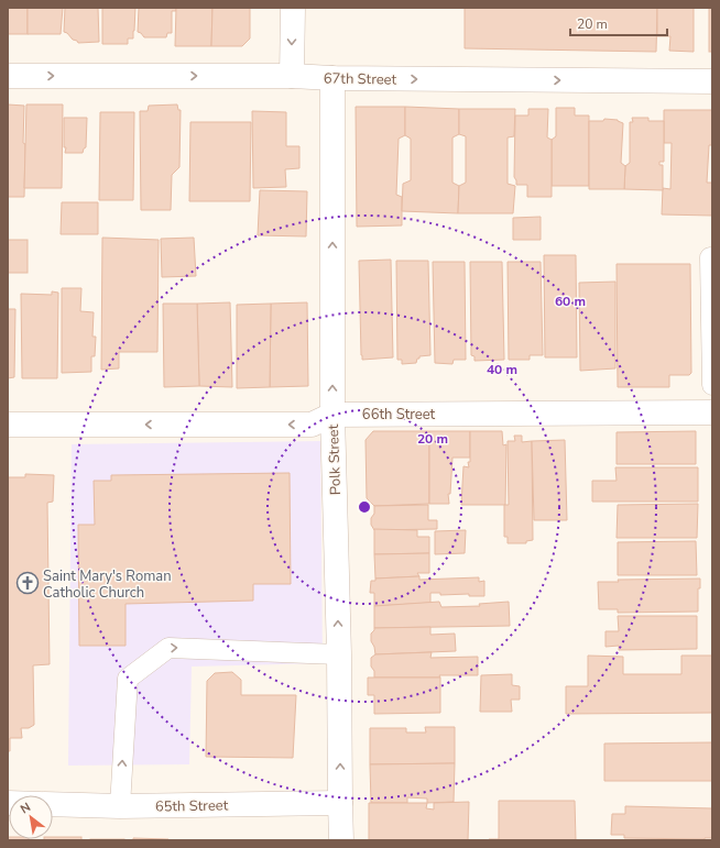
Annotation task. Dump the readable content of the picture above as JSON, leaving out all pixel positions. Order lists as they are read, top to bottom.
{
  "streets": {
    "street": [
      "67th Street",
      "66th Street",
      "Polk Street",
      "65th Street"
    ]
  },
  "crossings": [
    ["67th Street", "Polk Street"],
    ["66th Street", "Polk Street"],
    ["Polk Street", "65th Street"]
  ],
  "one_way": ["67th Street", "66th Street", "Polk Street"],
  "places": {
    "church": ["Saint Mary's Roman Catholic Church"]
  },
  "scale_bar": "20 m",
  "north": "top left",
  "rings": ["60 m", "40 m", "20 m"]
}
